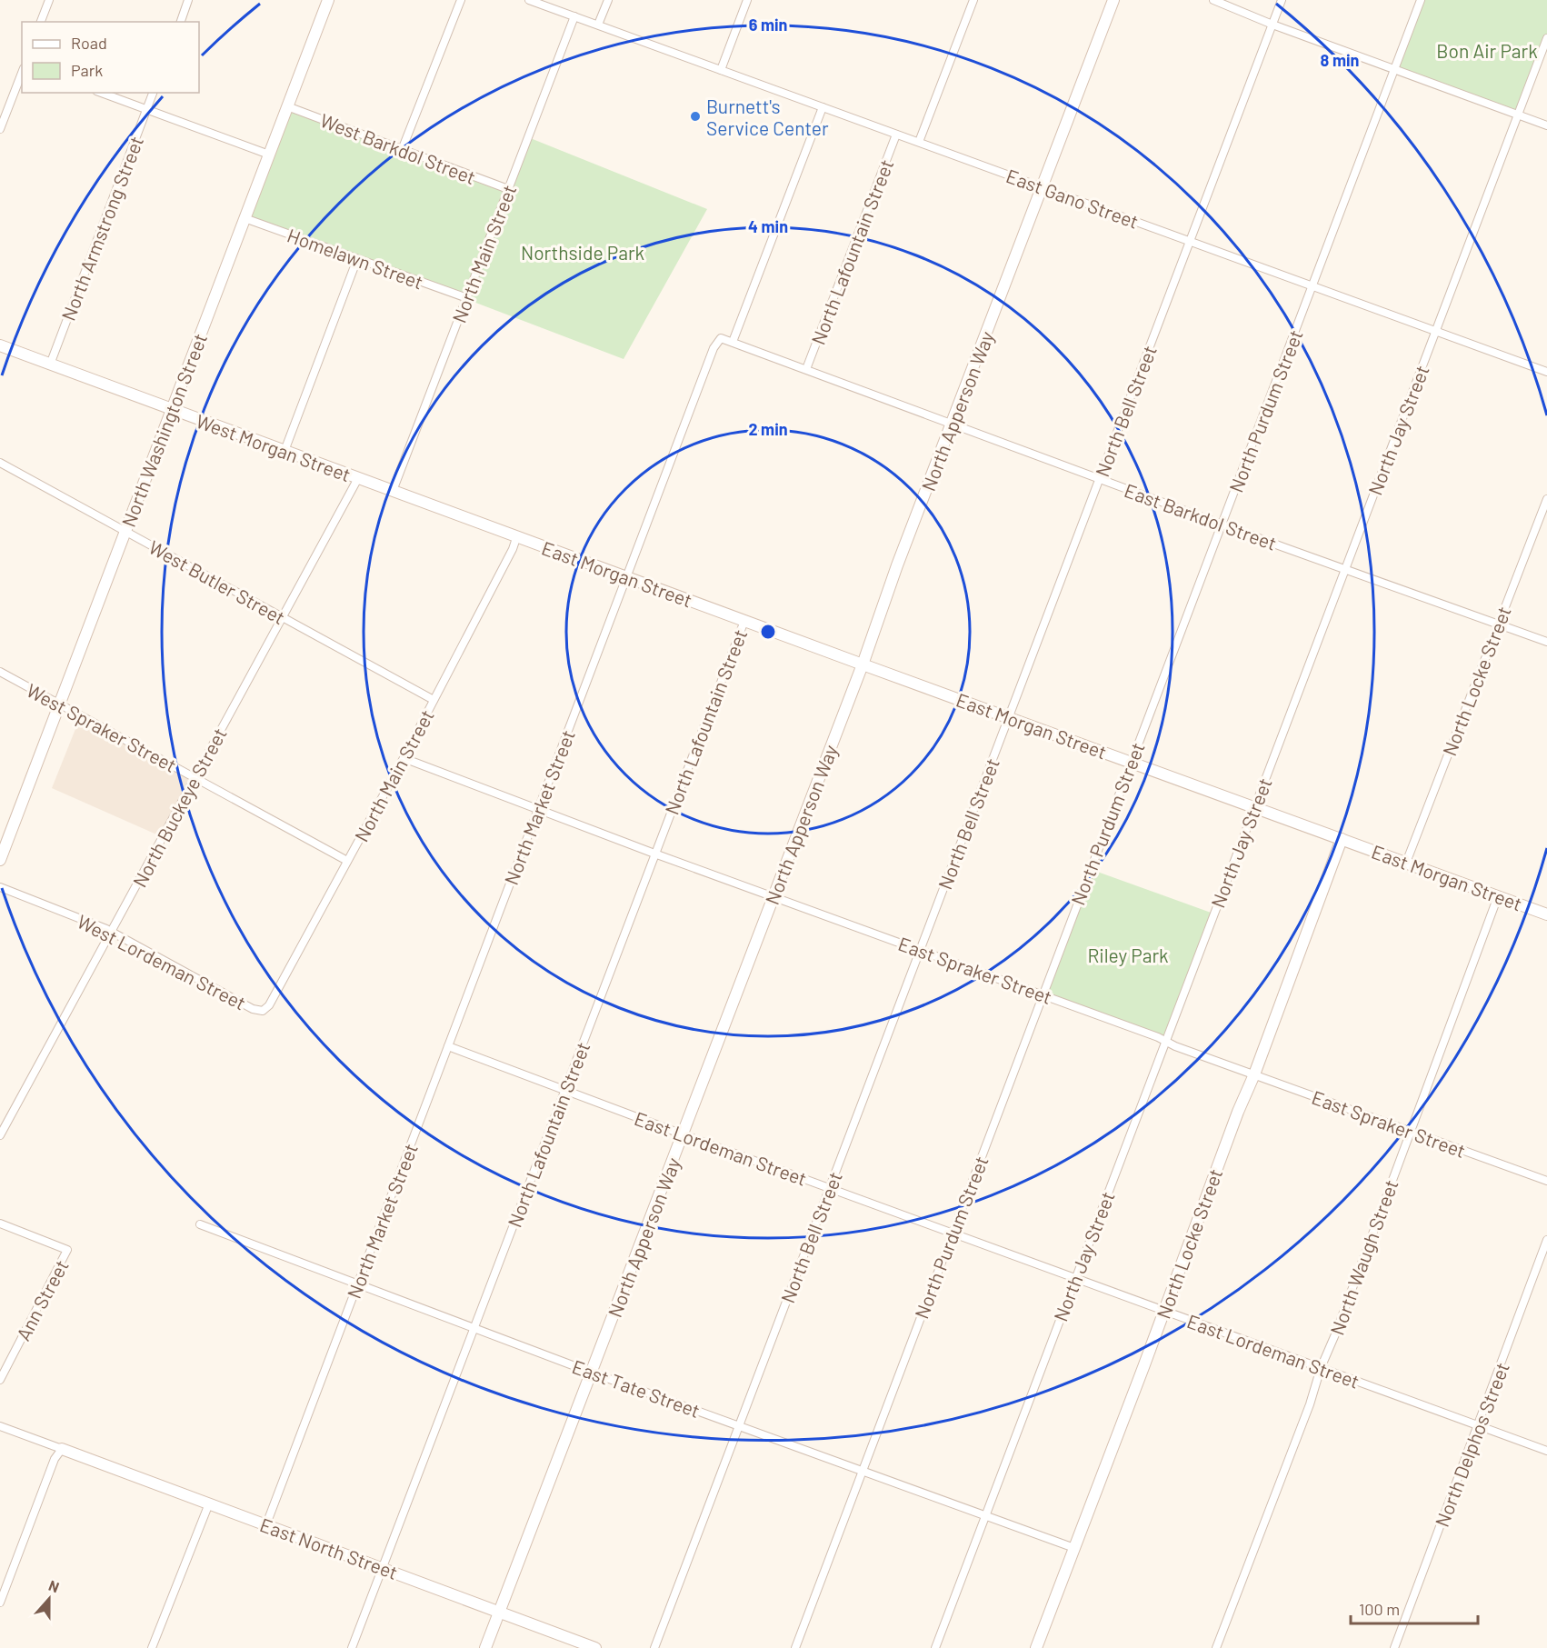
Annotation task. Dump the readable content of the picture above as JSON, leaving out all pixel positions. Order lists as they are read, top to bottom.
{
  "streets": {
    "street": [
      "West Barkdol Street",
      "East Gano Street",
      "North Armstrong Street",
      "North Lafountain Street",
      "North Main Street",
      "Homelawn Street",
      "North Apperson Way",
      "North Bell Street",
      "North Purdum Street",
      "North Washington Street",
      "North Jay Street",
      "West Morgan Street",
      "East Barkdol Street",
      "East Morgan Street",
      "West Butler Street",
      "North Locke Street",
      "West Spraker Street",
      "North Buckeye Street",
      "North Market Street",
      "West Lordeman Street",
      "East Spraker Street",
      "East Lordeman Street",
      "North Waugh Street",
      "Ann Street",
      "East Tate Street",
      "North Delphos Street",
      "East North Street"
    ]
  },
  "crossings": [
    ["West Barkdol Street", "North Main Street"],
    ["West Barkdol Street", "North Washington Street"],
    ["East Gano Street", "North Lafountain Street"],
    ["East Gano Street", "North Main Street"],
    ["East Gano Street", "North Apperson Way"],
    ["East Gano Street", "North Bell Street"],
    ["East Gano Street", "North Purdum Street"],
    ["East Gano Street", "North Jay Street"],
    ["North Armstrong Street", "West Morgan Street"],
    ["North Lafountain Street", "East Barkdol Street"],
    ["North Lafountain Street", "East Morgan Street"],
    ["North Lafountain Street", "East Spraker Street"],
    ["North Lafountain Street", "East Lordeman Street"],
    ["North Lafountain Street", "East Tate Street"],
    ["North Lafountain Street", "East North Street"],
    ["North Main Street", "Homelawn Street"],
    ["North Main Street", "West Morgan Street"],
    ["North Main Street", "East Morgan Street"],
    ["North Main Street", "West Butler Street"],
    ["North Main Street", "West Spraker Street"],
    ["North Main Street", "West Lordeman Street"],
    ["North Main Street", "East Spraker Street"],
    ["Homelawn Street", "North Washington Street"],
    ["North Apperson Way", "East Barkdol Street"],
    ["North Apperson Way", "East Morgan Street"],
    ["North Apperson Way", "East Spraker Street"],
    ["North Apperson Way", "East Lordeman Street"],
    ["North Apperson Way", "East Tate Street"],
    ["North Apperson Way", "East North Street"],
    ["North Bell Street", "East Barkdol Street"],
    ["North Bell Street", "East Morgan Street"],
    ["North Bell Street", "East Spraker Street"],
    ["North Bell Street", "East Lordeman Street"],
    ["North Bell Street", "East Tate Street"],
    ["North Purdum Street", "East Barkdol Street"],
    ["North Purdum Street", "East Morgan Street"],
    ["North Purdum Street", "East Spraker Street"],
    ["North Purdum Street", "East Lordeman Street"],
    ["North Purdum Street", "East Tate Street"],
    ["North Washington Street", "West Morgan Street"],
    ["North Washington Street", "West Butler Street"],
    ["North Washington Street", "West Spraker Street"],
    ["North Jay Street", "East Barkdol Street"],
    ["North Jay Street", "East Morgan Street"],
    ["North Jay Street", "East Spraker Street"],
    ["North Jay Street", "East Lordeman Street"],
    ["North Jay Street", "East Tate Street"],
    ["West Morgan Street", "East Morgan Street"],
    ["West Morgan Street", "North Buckeye Street"],
    ["East Barkdol Street", "North Locke Street"],
    ["East Barkdol Street", "North Market Street"],
    ["East Morgan Street", "North Locke Street"],
    ["East Morgan Street", "North Market Street"],
    ["East Morgan Street", "North Waugh Street"],
    ["West Butler Street", "North Buckeye Street"],
    ["North Locke Street", "East Spraker Street"],
    ["North Locke Street", "East Lordeman Street"],
    ["North Locke Street", "East Tate Street"],
    ["West Spraker Street", "North Buckeye Street"],
    ["North Buckeye Street", "West Lordeman Street"],
    ["North Market Street", "East Spraker Street"],
    ["North Market Street", "East Lordeman Street"],
    ["North Market Street", "East Tate Street"],
    ["North Market Street", "East North Street"],
    ["East Spraker Street", "North Waugh Street"],
    ["East Lordeman Street", "North Waugh Street"],
    ["East Lordeman Street", "North Delphos Street"]
  ],
  "parks": ["Bon Air Park", "Northside Park", "Riley Park"],
  "places": ["Burnett's Service Center"],
  "legend": ["Road", "Park"],
  "scale_bar": "100 m",
  "north": "top",
  "rings": [
    "6 min",
    "8 min",
    "4 min",
    "2 min"
  ]
}
